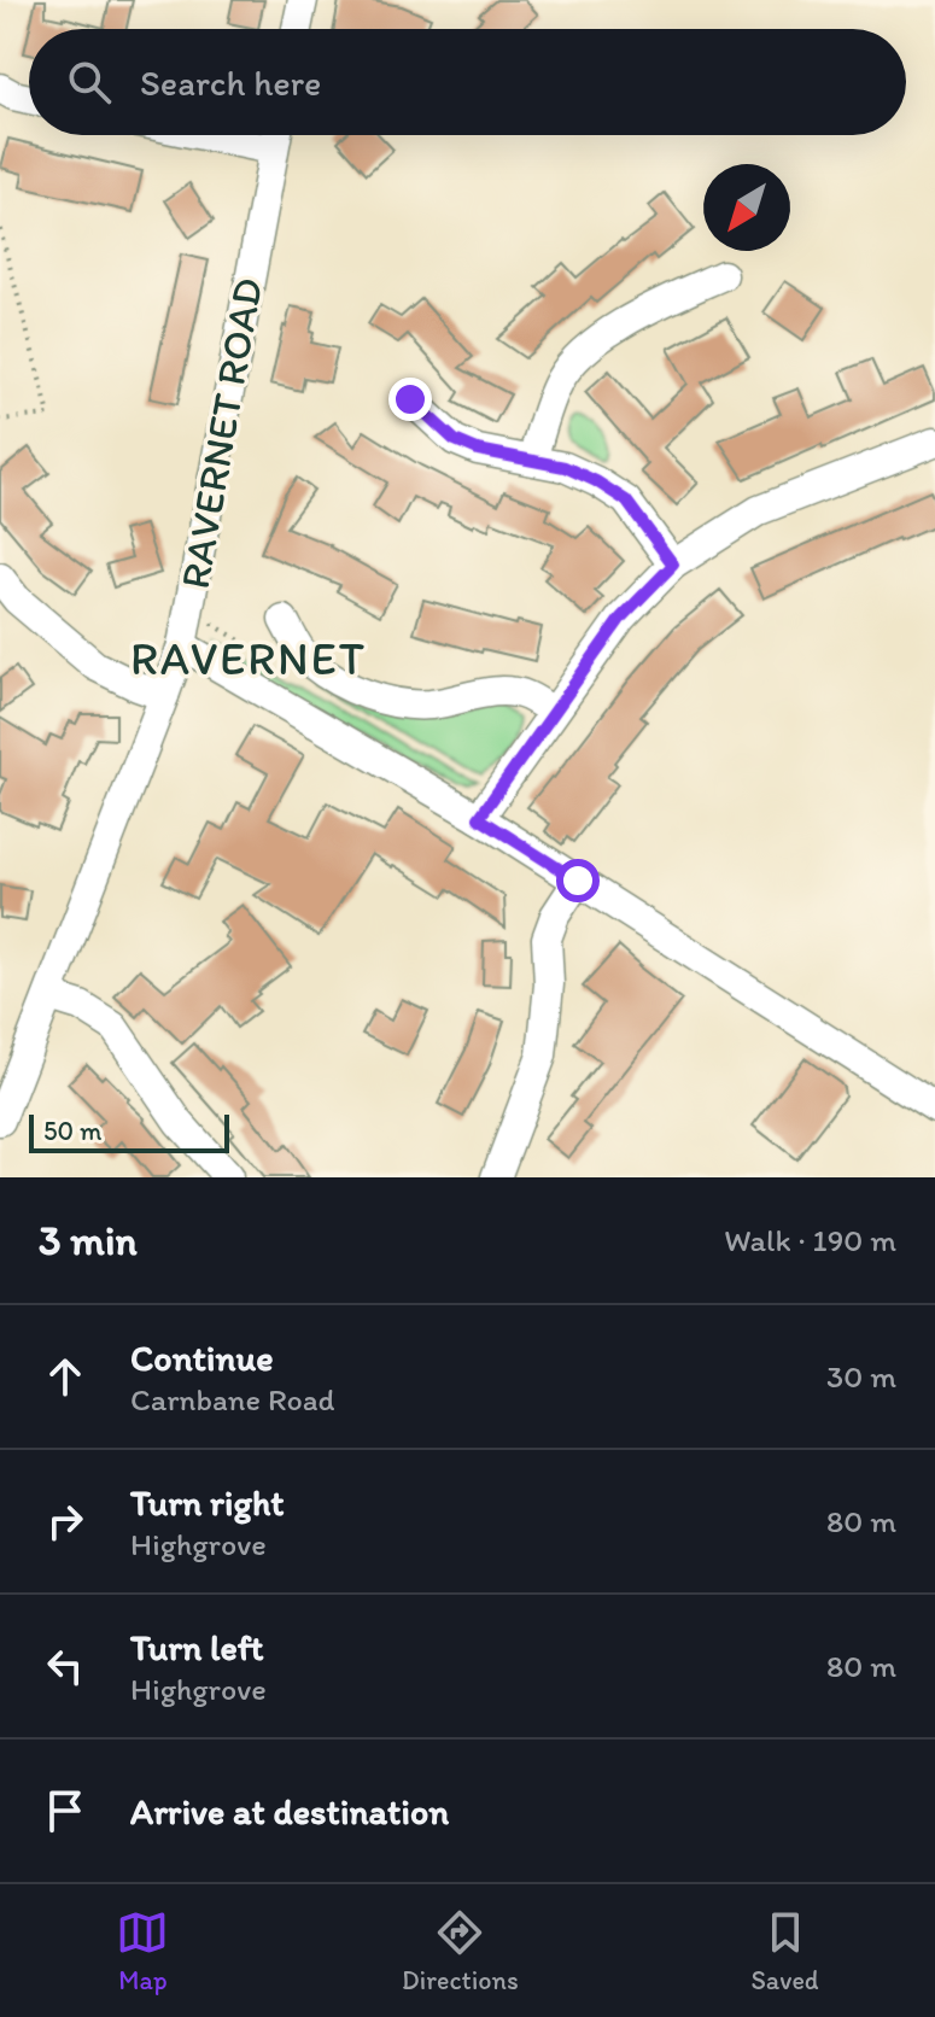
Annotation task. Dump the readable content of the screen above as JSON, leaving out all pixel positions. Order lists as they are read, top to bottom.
{
  "streets": {
    "street": ["RAVERNET ROAD"]
  },
  "districts": ["RAVERNET"],
  "scale_bar": "50 m",
  "north": "bottom left",
  "page": {
    "search": "Search here",
    "scale": "50 m",
    "heading": ["3 min", "Walk · 190 m"],
    "list": [
      ["Continue", "Carnbane Road", "30 m"],
      ["Turn right", "Highgrove", "80 m"],
      ["Turn left", "Highgrove", "80 m"],
      "Arrive at destination"
    ],
    "nav": ["Map", "Directions", "Saved"]
  }
}
